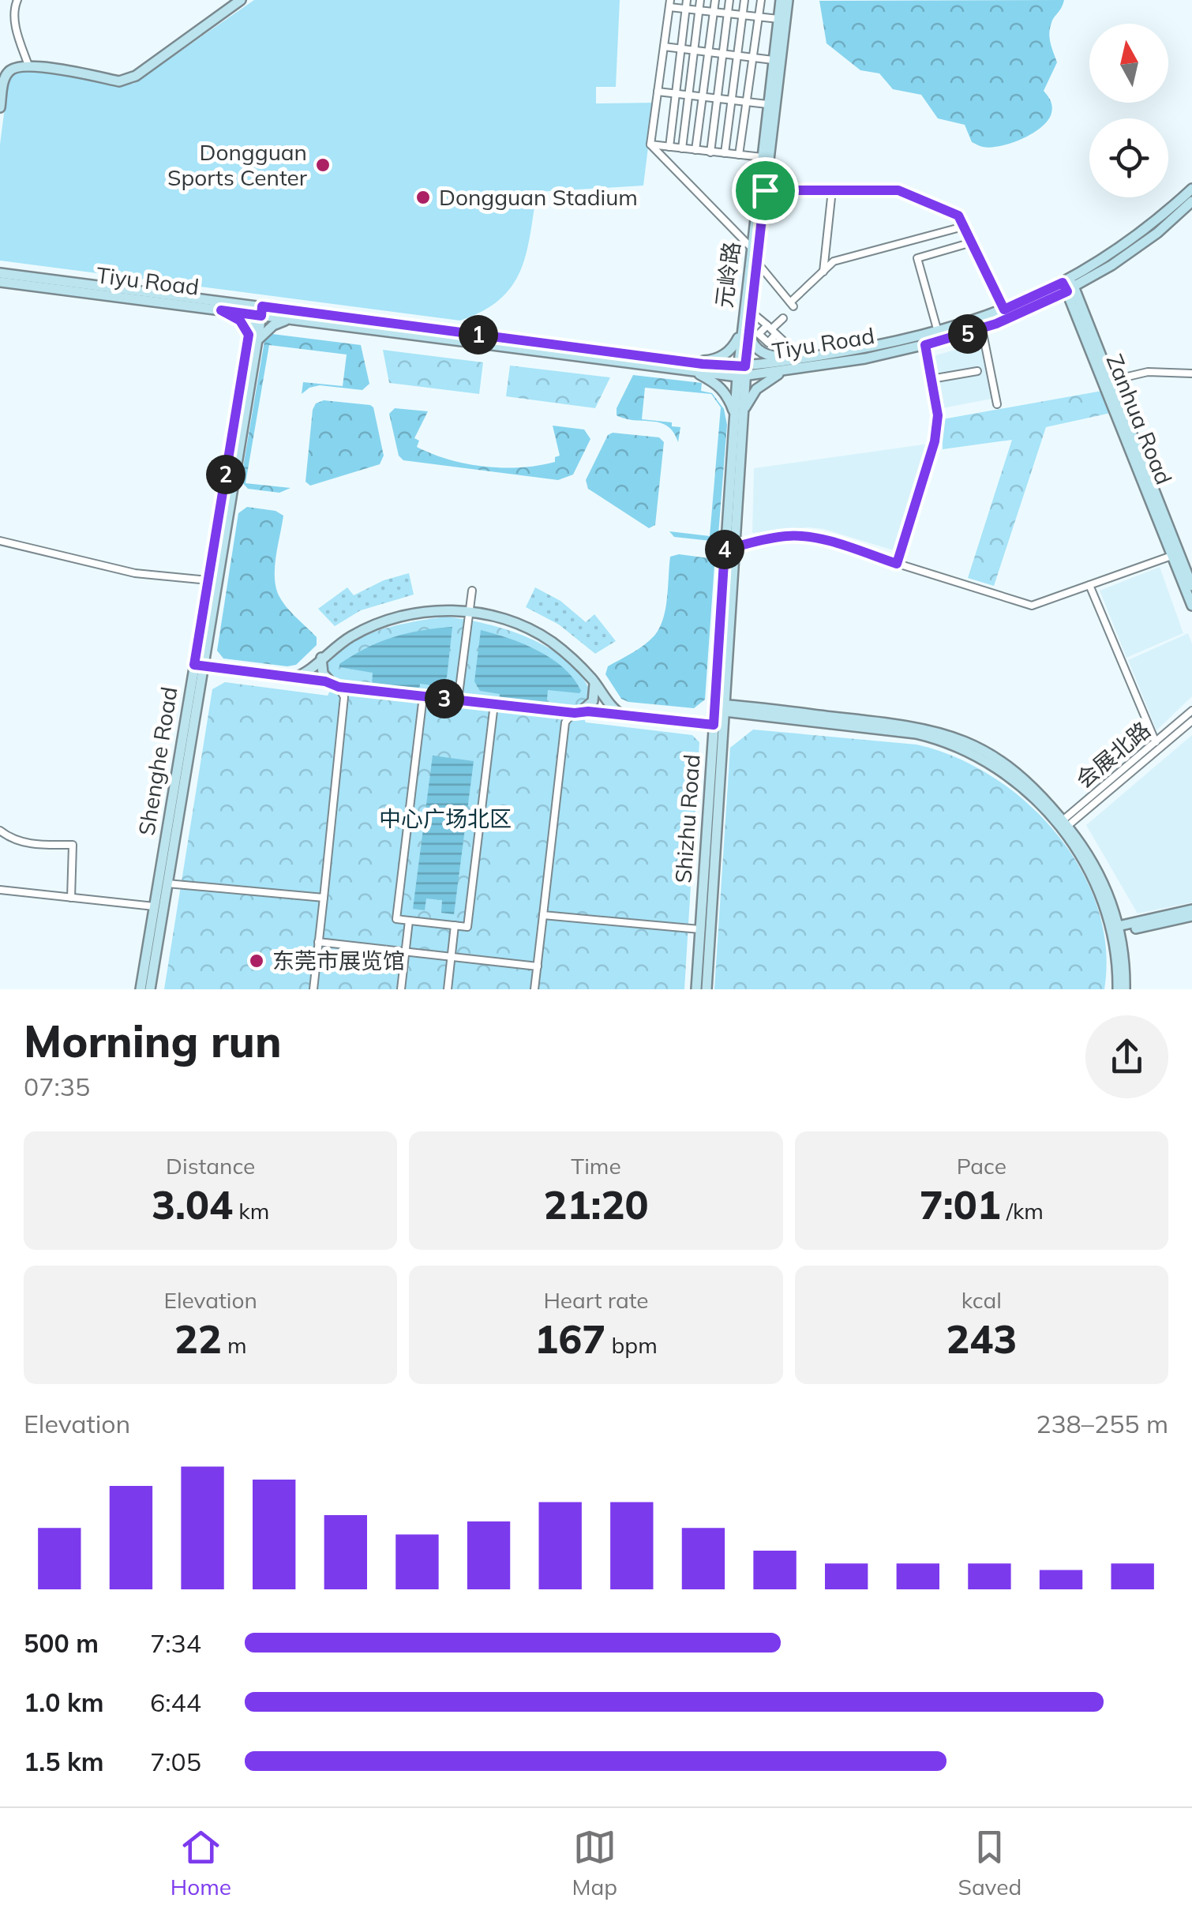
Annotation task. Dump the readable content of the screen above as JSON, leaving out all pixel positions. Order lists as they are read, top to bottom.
{
  "streets": {
    "street": [
      "元岭路",
      "Tiyu Road",
      "Zanhua Road",
      "会展北路",
      "Shenghe Road",
      "Shizhu Road"
    ]
  },
  "crossings": [
    ["元岭路", "Tiyu Road"],
    ["元岭路", "Shizhu Road"],
    ["Tiyu Road", "Zanhua Road"],
    ["Tiyu Road", "Shenghe Road"],
    ["Tiyu Road", "Shizhu Road"]
  ],
  "parks": ["中心广场北区"],
  "places": ["Dongguan Sports Center", "Dongguan Stadium", "东莞市展览馆"],
  "north": "top",
  "page": {
    "pins": [
      "5",
      "1",
      "2",
      "4",
      "3"
    ],
    "heading": ["Morning run", "07:35"],
    "stats": [
      ["Distance", "3.04 km"],
      ["Time", "21:20"],
      ["Pace", "7:01 /km"],
      ["Elevation", "22 m"],
      ["Heart rate", "167 bpm"],
      ["kcal", "243"]
    ],
    "chart": ["Elevation", "238–255 m"],
    "list": [
      {
        "name": "500 m",
        "note": "7:34"
      },
      {
        "name": "1.0 km",
        "note": "6:44"
      },
      {
        "name": "1.5 km",
        "note": "7:05"
      }
    ],
    "tabs": ["Home", "Map", "Saved"]
  }
}
